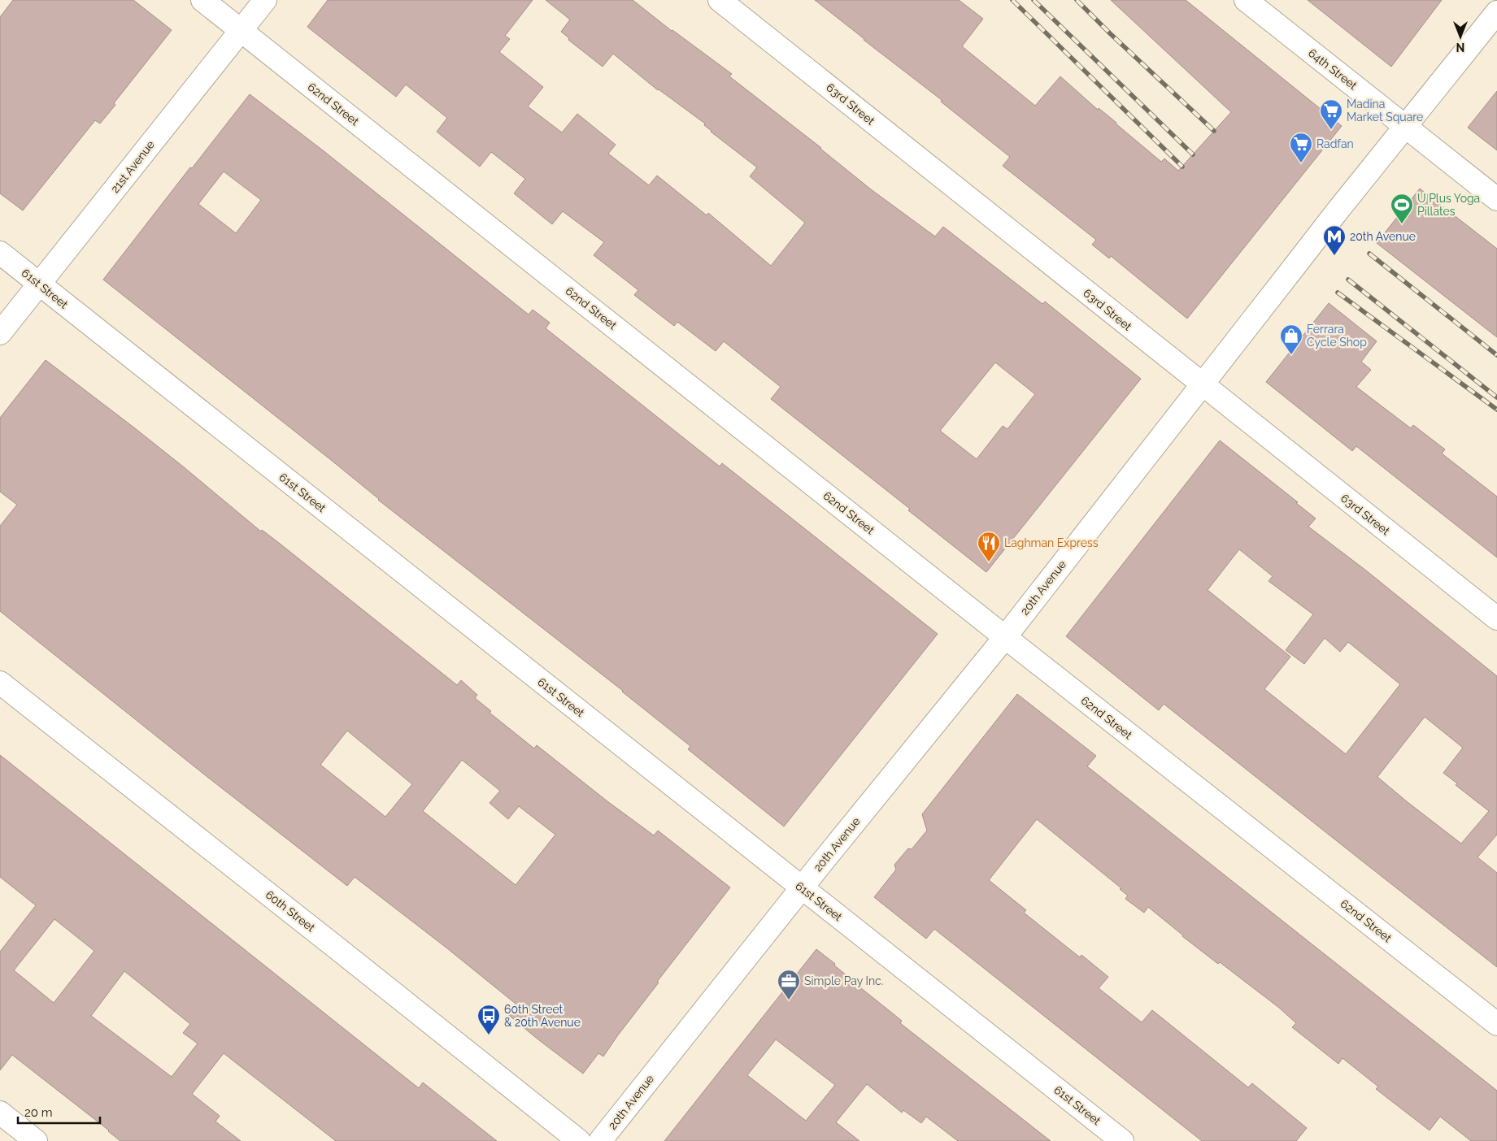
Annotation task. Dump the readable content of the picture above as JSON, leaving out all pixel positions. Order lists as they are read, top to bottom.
{
  "streets": {
    "street": [
      "64th Street",
      "62nd Street",
      "63rd Street",
      "21st Avenue",
      "61st Street",
      "20th Avenue",
      "60th Street"
    ]
  },
  "crossings": [
    ["64th Street", "20th Avenue"],
    ["62nd Street", "21st Avenue"],
    ["62nd Street", "20th Avenue"],
    ["63rd Street", "20th Avenue"],
    ["21st Avenue", "61st Street"],
    ["61st Street", "20th Avenue"]
  ],
  "places": {
    "supermarket": ["Madina Market Square", "Radfan"],
    "sports": ["U Plus Yoga Pillates"],
    "metro station": ["20th Avenue"],
    "shop": ["Ferrara Cycle Shop"],
    "restaurant": ["Laghman Express"],
    "office": ["Simple Pay Inc."],
    "bus stop": ["60th Street & 20th Avenue"]
  },
  "scale_bar": "20 m",
  "north": "bottom"
}
